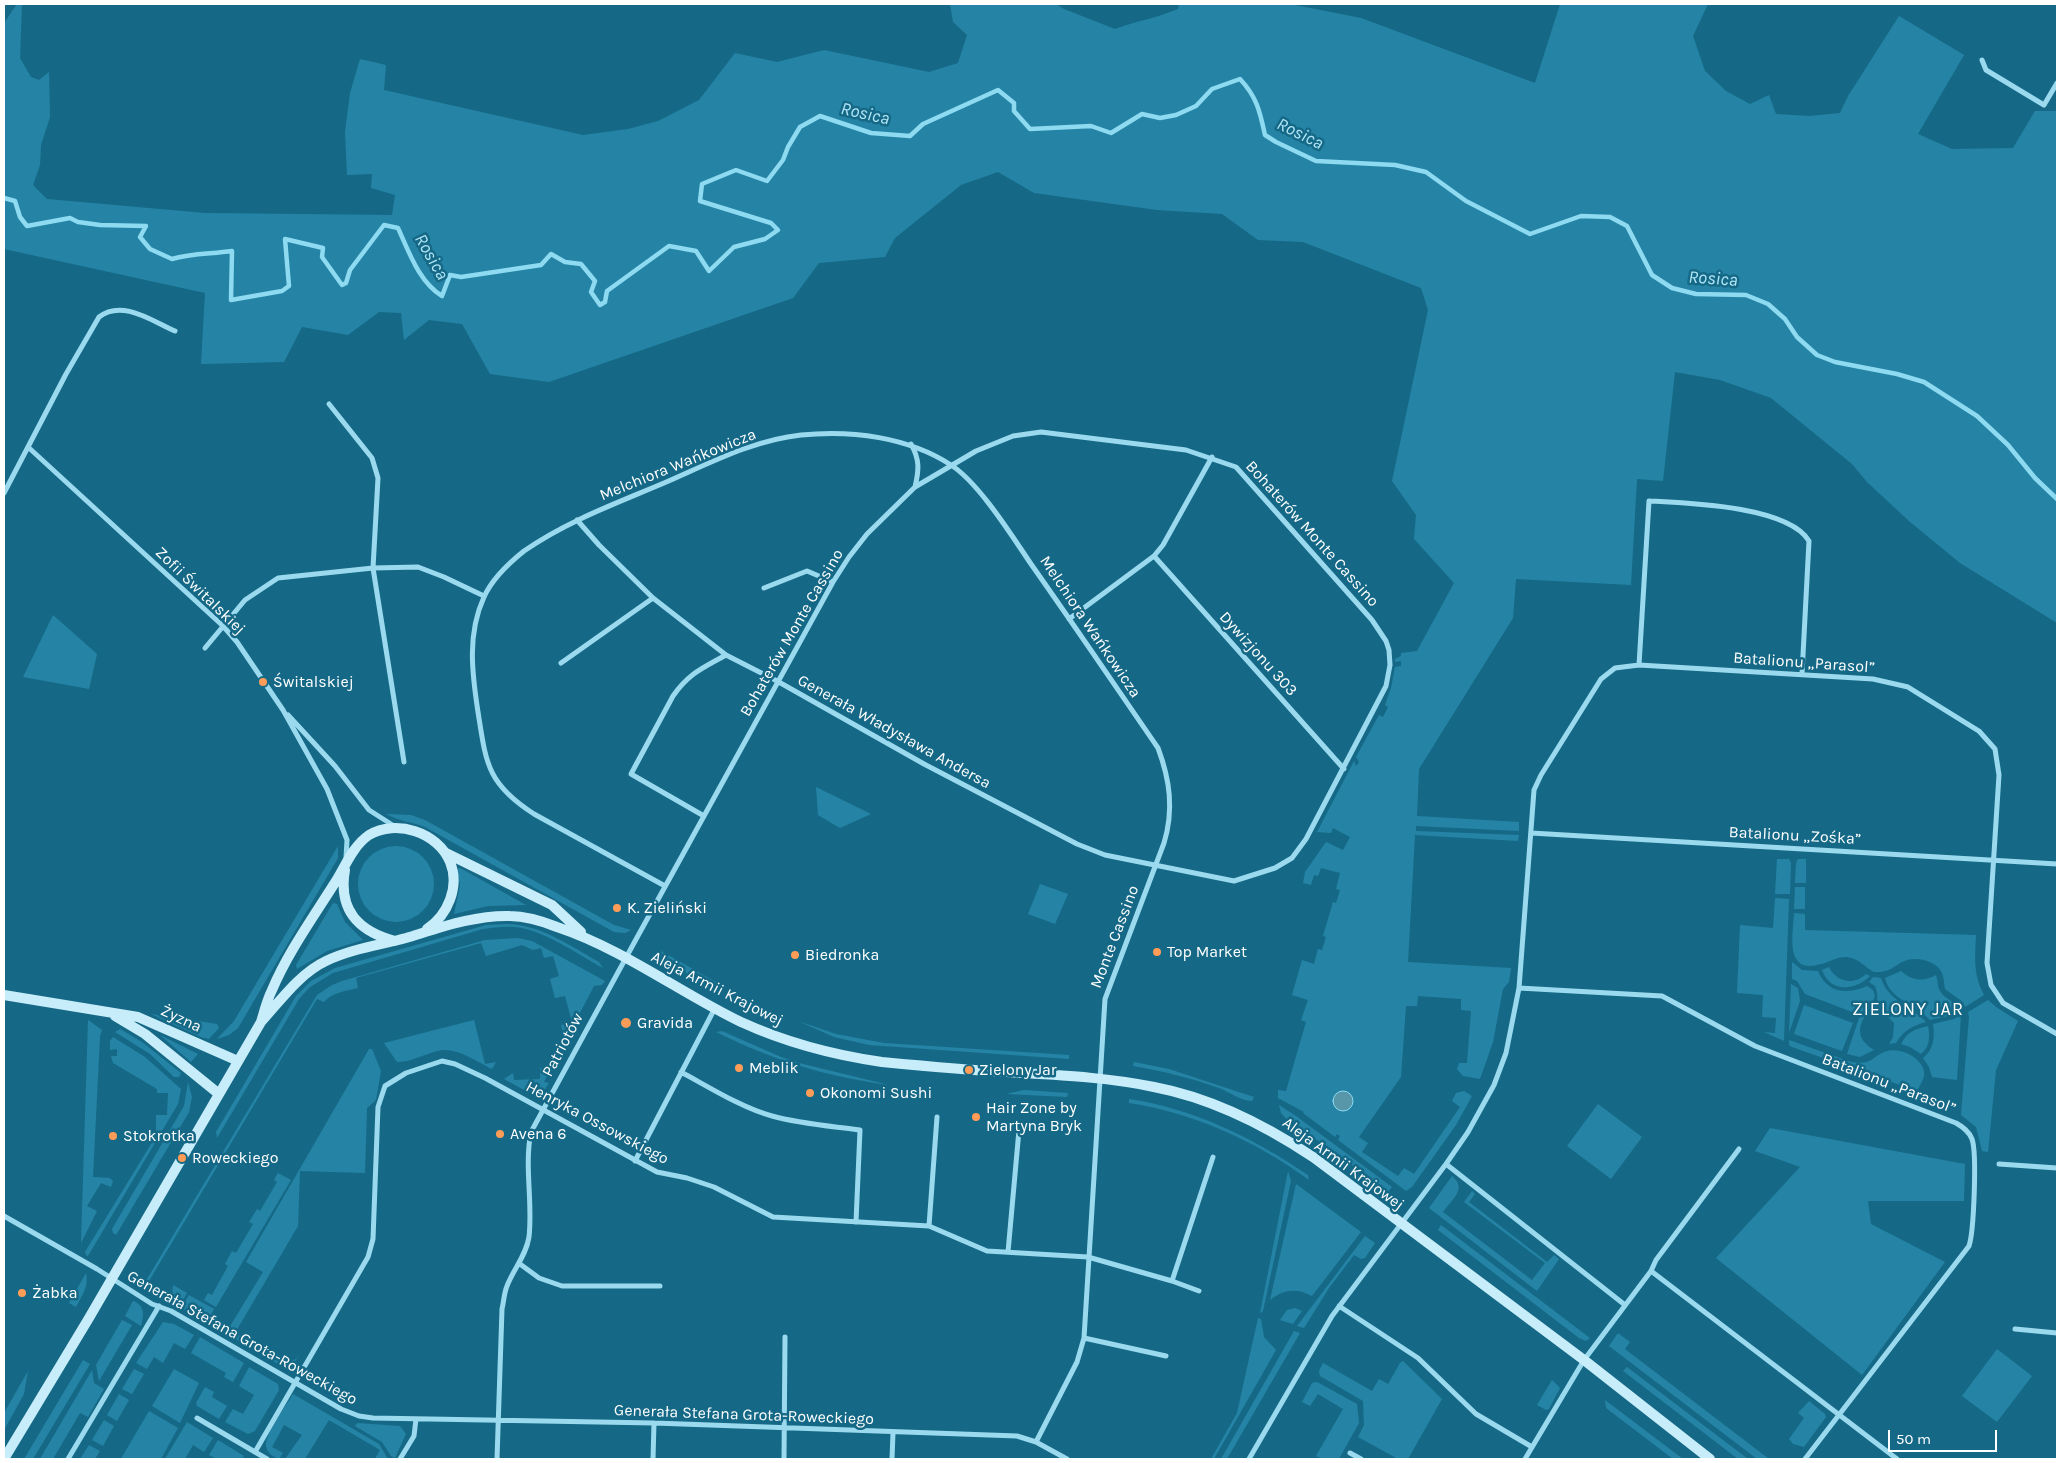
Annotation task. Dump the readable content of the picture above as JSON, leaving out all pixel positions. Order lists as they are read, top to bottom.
{
  "streets": {
    "street": [
      "Melchiora Wańkowicza",
      "Bohaterów Monte Cassino",
      "Zofii Świtalskiej",
      "Dywizjonu 303",
      "Batalionu „Parasol”",
      "Generała Władysława Andersa",
      "Batalionu „Zośka”",
      "Monte Cassino",
      "Aleja Armii Krajowej",
      "Żyzna",
      "Patriotów",
      "Henryka Ossowskiego",
      "Generała Stefana Grota-Roweckiego"
    ]
  },
  "crossings": [
    ["Melchiora Wańkowicza", "Bohaterów Monte Cassino"],
    ["Melchiora Wańkowicza", "Generała Władysława Andersa"],
    ["Melchiora Wańkowicza", "Monte Cassino"],
    ["Bohaterów Monte Cassino", "Dywizjonu 303"],
    ["Bohaterów Monte Cassino", "Generała Władysława Andersa"],
    ["Bohaterów Monte Cassino", "Monte Cassino"],
    ["Bohaterów Monte Cassino", "Aleja Armii Krajowej"],
    ["Bohaterów Monte Cassino", "Patriotów"],
    ["Zofii Świtalskiej", "Aleja Armii Krajowej"],
    ["Batalionu „Parasol”", "Batalionu „Zośka”"],
    ["Batalionu „Parasol”", "Aleja Armii Krajowej"],
    ["Generała Władysława Andersa", "Monte Cassino"],
    ["Monte Cassino", "Aleja Armii Krajowej"],
    ["Aleja Armii Krajowej", "Żyzna"],
    ["Aleja Armii Krajowej", "Patriotów"],
    ["Aleja Armii Krajowej", "Generała Stefana Grota-Roweckiego"],
    ["Patriotów", "Henryka Ossowskiego"],
    ["Patriotów", "Generała Stefana Grota-Roweckiego"],
    ["Henryka Ossowskiego", "Generała Stefana Grota-Roweckiego"]
  ],
  "districts": ["ZIELONY JAR"],
  "water": ["Rosica"],
  "places": [
    "Świtalskiej",
    "K. Zieliński",
    "Top Market",
    "Biedronka",
    "Gravida",
    "Meblik",
    "Zielony Jar",
    "Okonomi Sushi",
    "Hair Zone by Martyna Bryk",
    "Avena 6",
    "Stokrotka",
    "Roweckiego",
    "Żabka"
  ],
  "scale_bar": "50 m"
}
